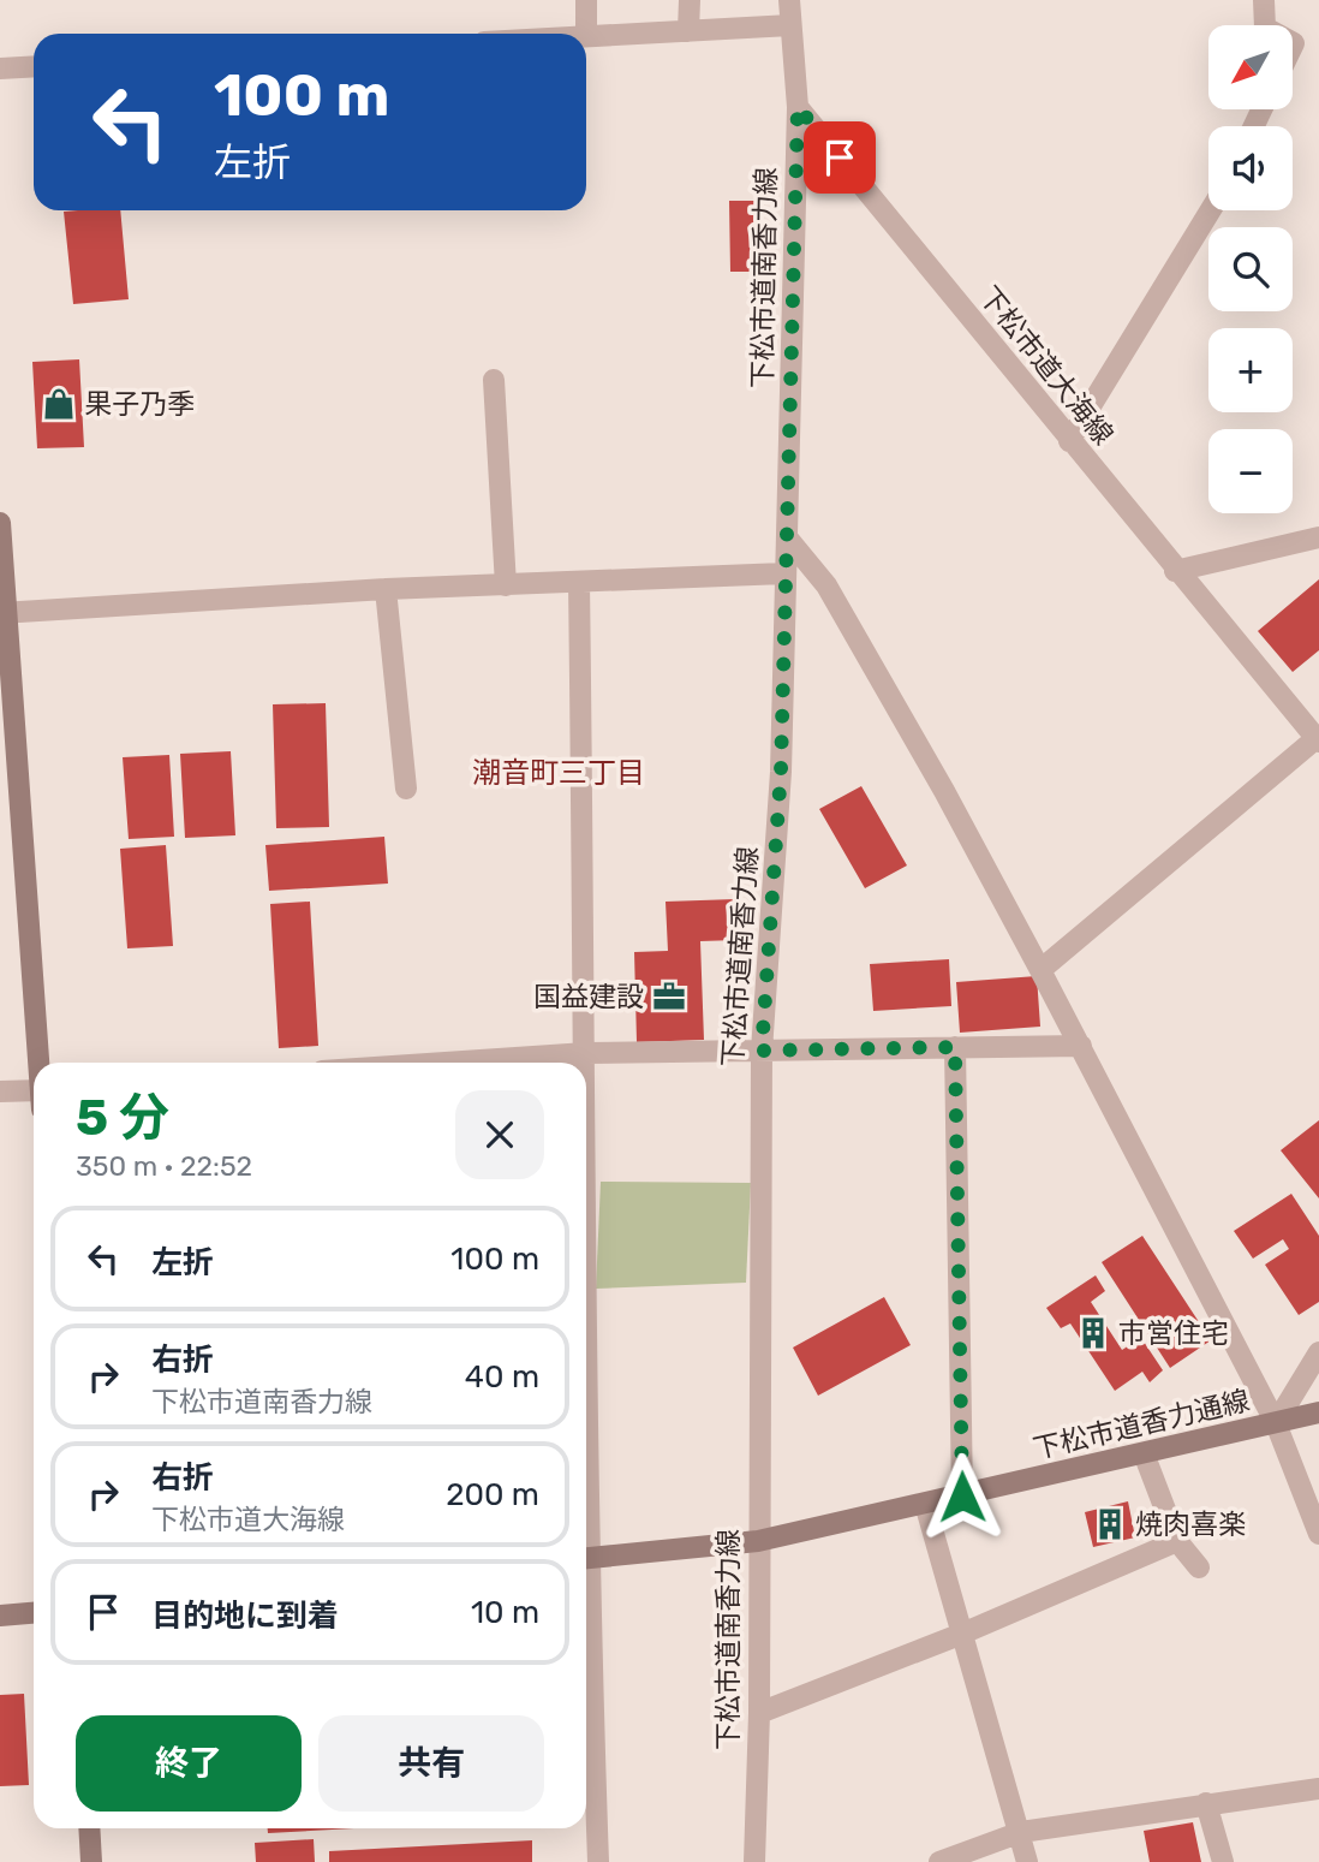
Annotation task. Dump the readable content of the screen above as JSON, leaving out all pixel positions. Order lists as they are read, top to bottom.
{
  "streets": {
    "street": ["下松市道南香力線", "下松市道大海線", "下松市道香力通線"]
  },
  "crossings": [
    ["下松市道南香力線", "下松市道大海線"],
    ["下松市道南香力線", "下松市道香力通線"]
  ],
  "districts": ["潮音町三丁目"],
  "places": {
    "shop": ["果子乃季"],
    "office": ["国益建設"],
    "building": ["市営住宅", "焼肉喜楽"]
  },
  "north": "bottom left",
  "page": {
    "map_buttons": ["+", "−"],
    "turn": ["100 m", "左折"],
    "heading": ["5 分", "350 m · 22:52"],
    "list": [
      {
        "name": "左折",
        "value": "100 m"
      },
      {
        "name": "右折",
        "note": "下松市道南香力線",
        "value": "40 m"
      },
      {
        "name": "右折",
        "note": "下松市道大海線",
        "value": "200 m"
      },
      {
        "name": "目的地に到着",
        "value": "10 m"
      }
    ],
    "buttons": ["終了", "共有"]
  }
}
